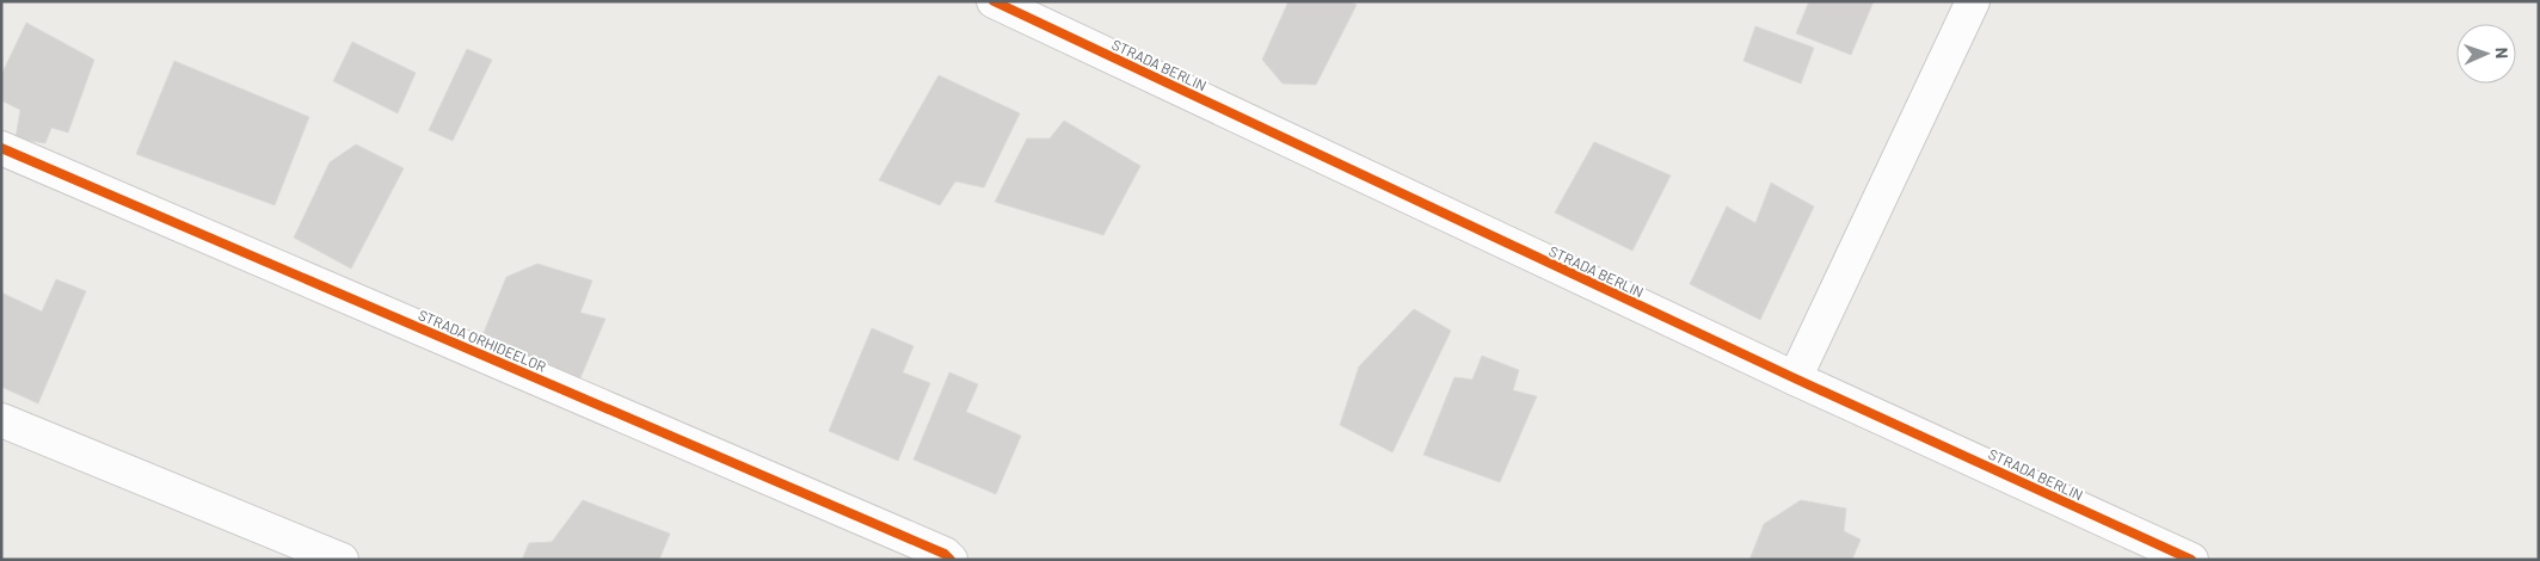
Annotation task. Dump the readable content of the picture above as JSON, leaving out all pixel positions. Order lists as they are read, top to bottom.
{
  "streets": {
    "street": ["STRADA BERLIN", "STRADA ORHIDEELOR"]
  },
  "north": "right"
}
